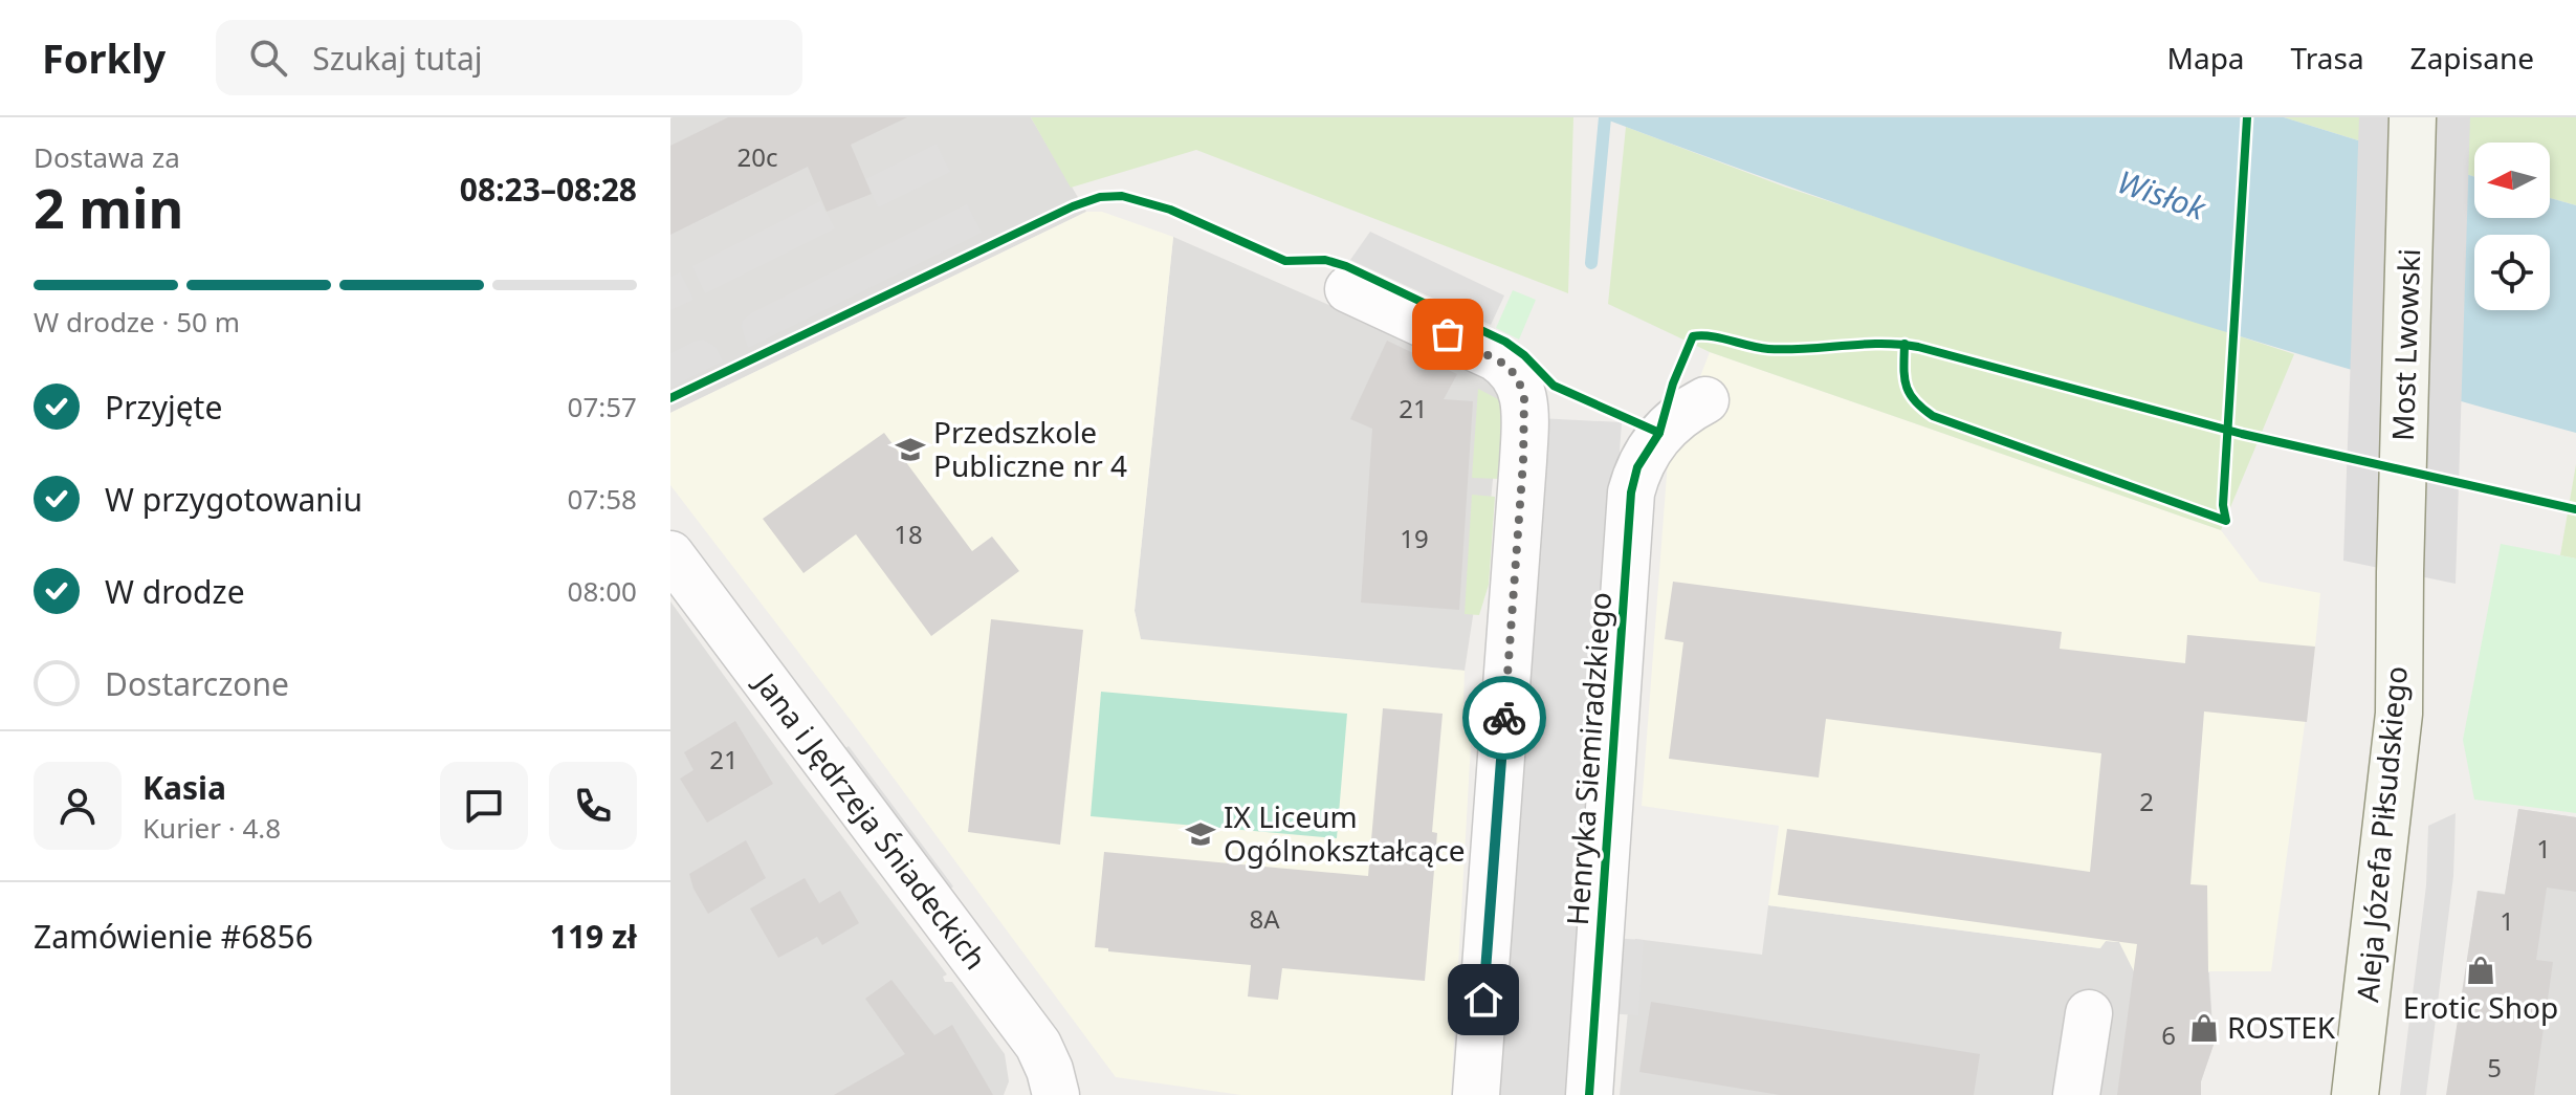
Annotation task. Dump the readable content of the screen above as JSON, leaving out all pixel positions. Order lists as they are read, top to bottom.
{
  "streets": {
    "main road": ["Most Lwowski", "Aleja Józefa Piłsudskiego"],
    "street": ["Henryka Siemiradzkiego", "Jana i Jędrzeja Śniadeckich"]
  },
  "crossings": [
    ["Most Lwowski", "Aleja Józefa Piłsudskiego"]
  ],
  "water": ["Wisłok"],
  "places": {
    "school or university": ["Przedszkole Publiczne nr 4", "IX Liceum Ogólnokształcące"],
    "shop": ["Erotic Shop", "ROSTEK"]
  },
  "house_numbers": [
    "20c",
    "21",
    "18",
    "19",
    "21",
    "2",
    "1",
    "8A",
    "1",
    "6",
    "5"
  ],
  "north": "left",
  "page": {
    "header": "Forkly",
    "search": "Szukaj tutaj",
    "nav": ["Mapa", "Trasa", "Zapisane"],
    "heading": ["2 min", "Dostawa za", "08:23–08:28"],
    "panel": [
      "Kasia",
      "Kurier · 4.8",
      "Zamówienie #6856",
      "119 zł"
    ],
    "bar": "W drodze · 50 m",
    "list": [
      ["Przyjęte", "07:57"],
      ["W przygotowaniu", "07:58"],
      ["W drodze", "08:00"],
      "Dostarczone"
    ]
  }
}
